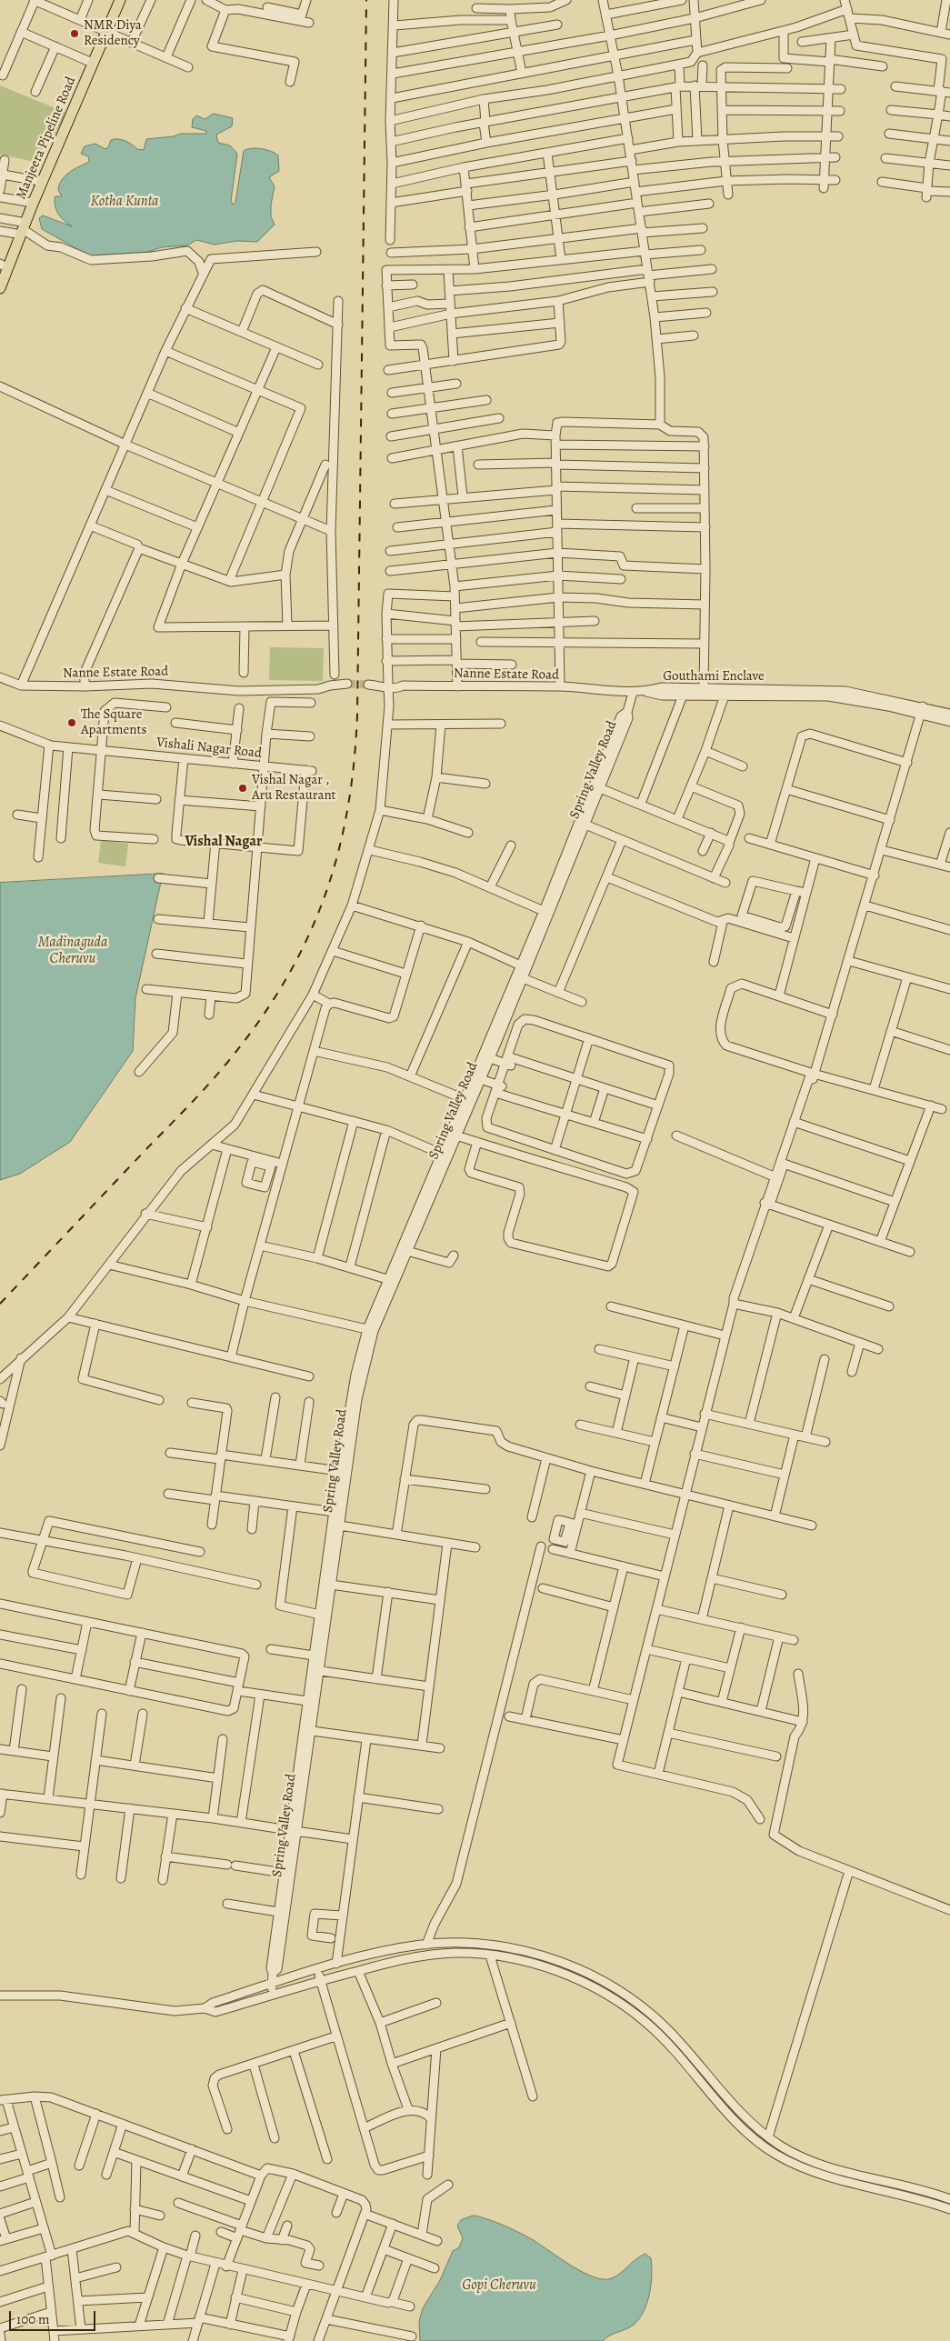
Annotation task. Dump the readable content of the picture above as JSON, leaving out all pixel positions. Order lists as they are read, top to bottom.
{
  "streets": {
    "main road": ["Manjeera Pipeline Road"],
    "street": [
      "Nanne Estate Road",
      "Gouthami Enclave",
      "Vishali Nagar Road",
      "Spring Valley Road"
    ]
  },
  "crossings": [
    ["Nanne Estate Road", "Gouthami Enclave"]
  ],
  "districts": ["Vishal Nagar"],
  "water": ["Kotha Kunta", "Madinaguda Cheruvu", "Gopi Cheruvu"],
  "places": ["NMR Diya Residency", "The Square Apartments", "Vishal Nagar , Aru Restaurant"],
  "scale_bar": "100 m"
}
